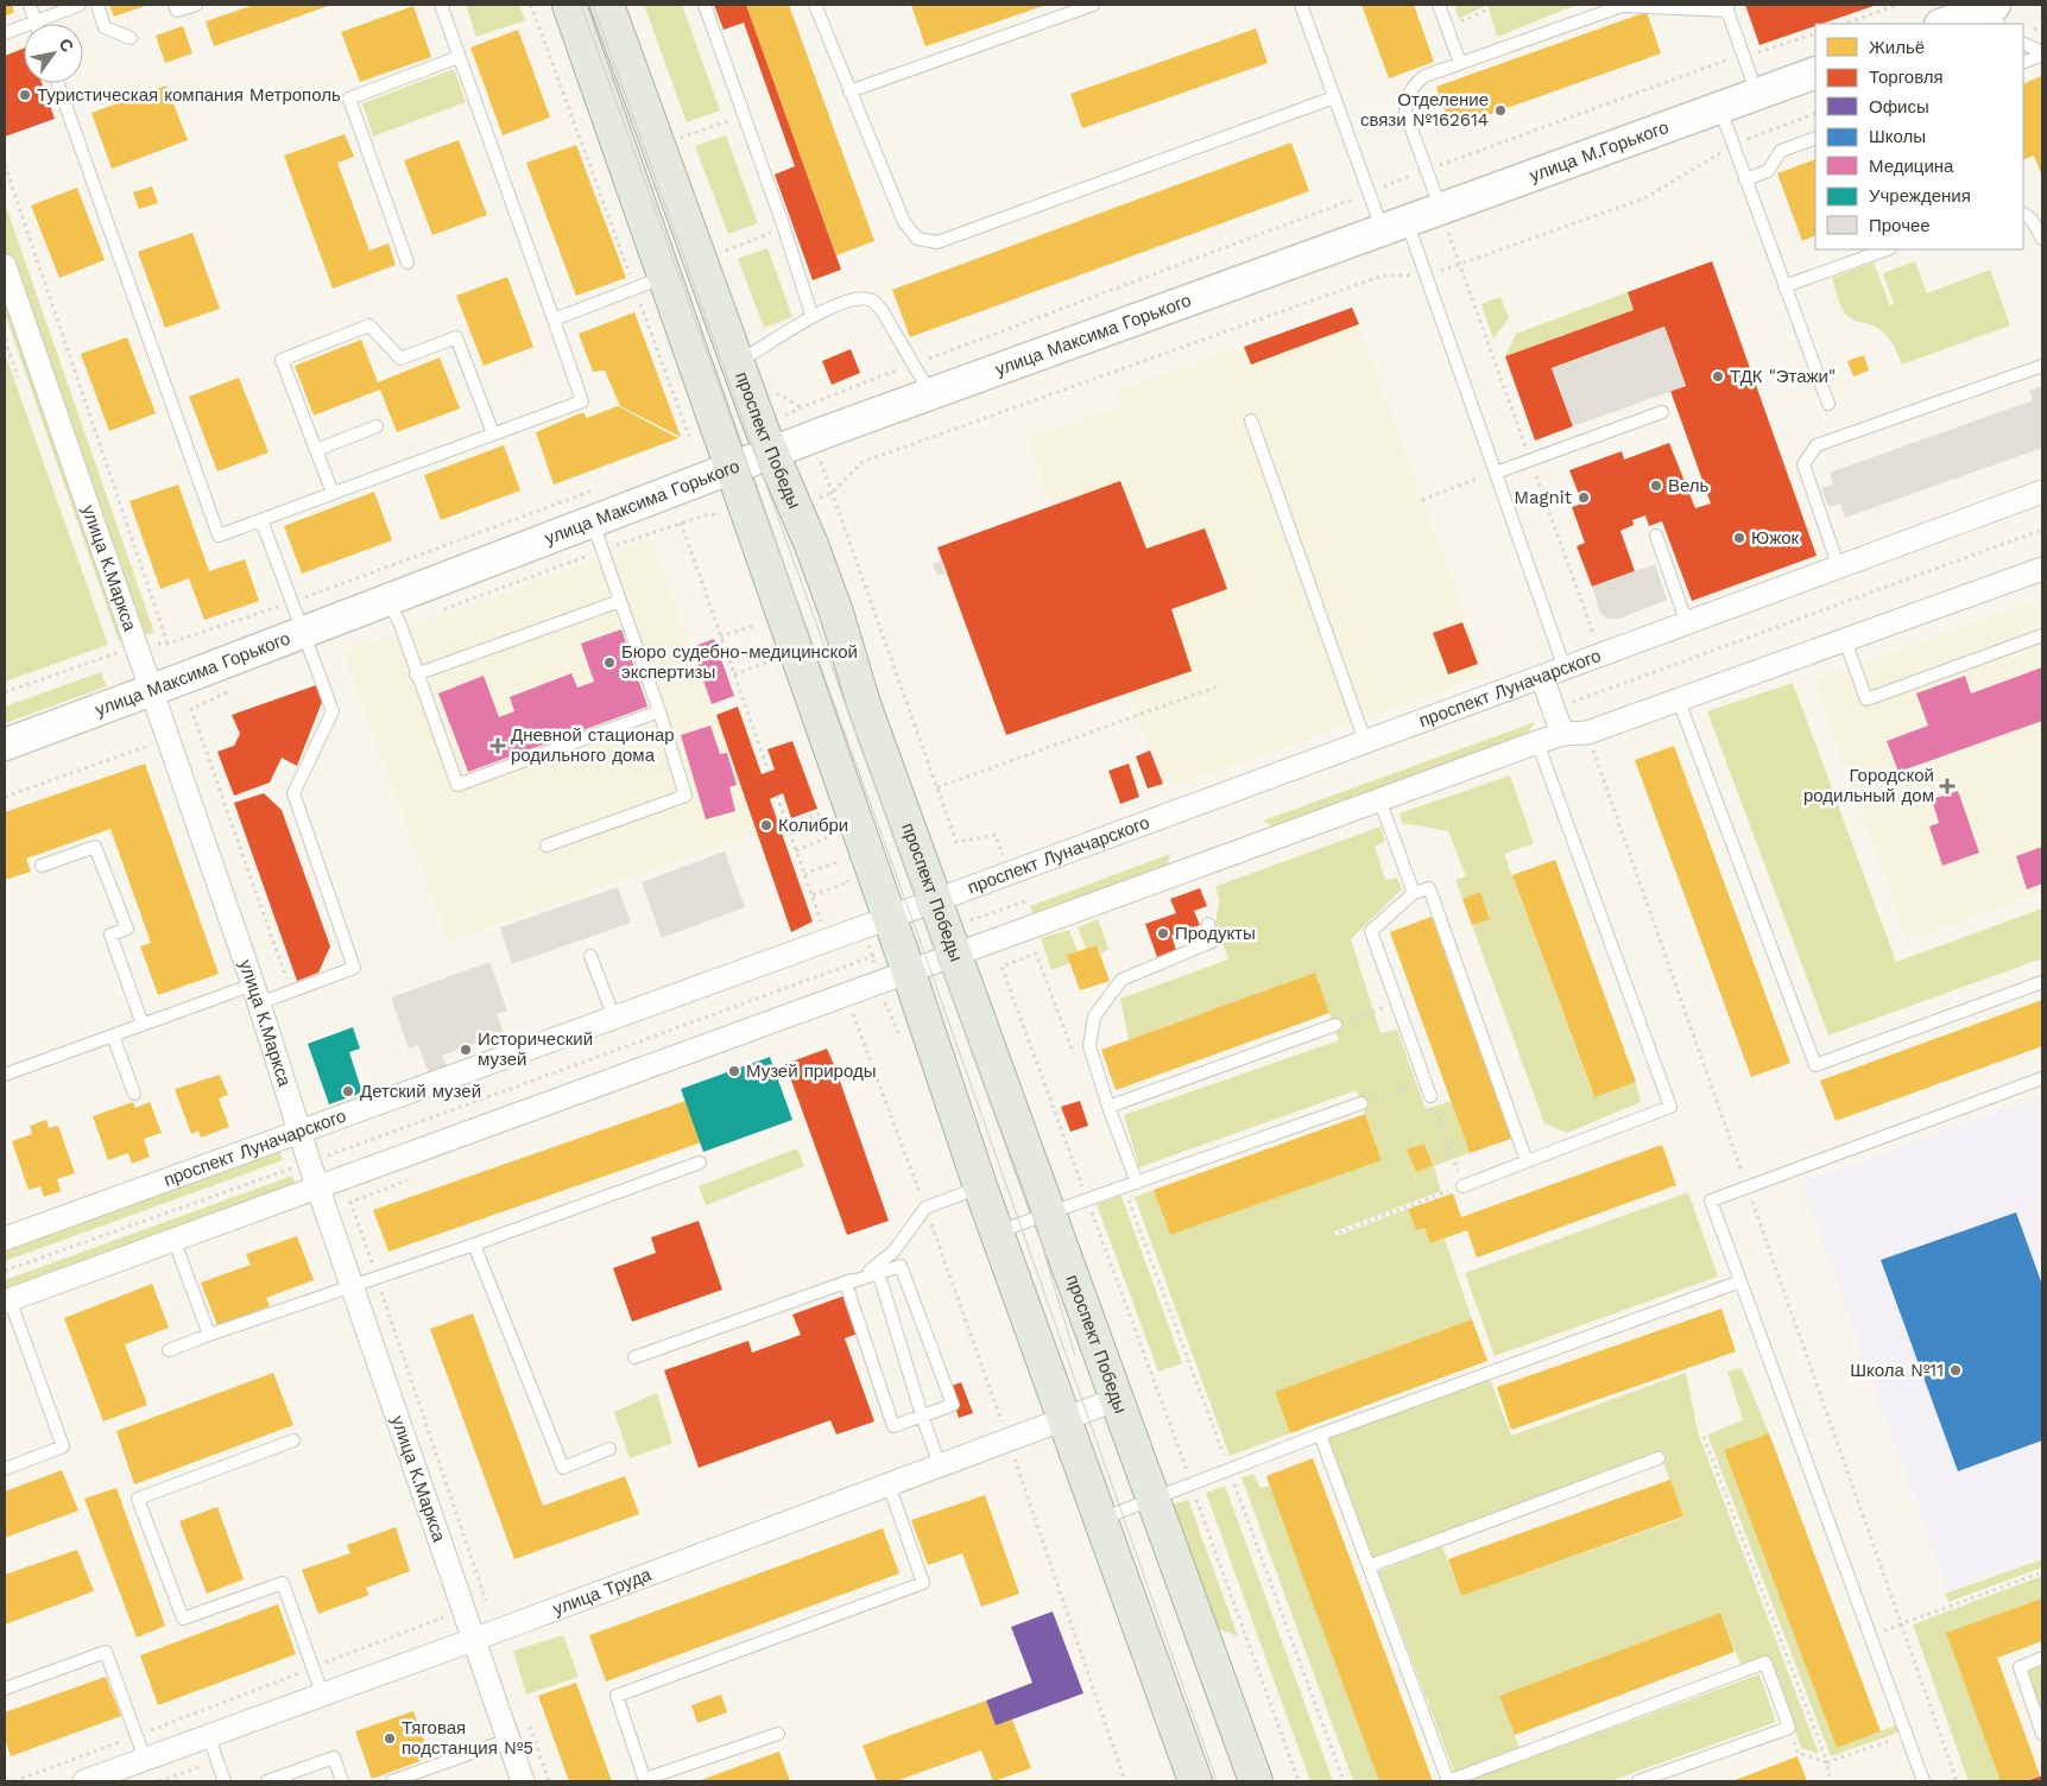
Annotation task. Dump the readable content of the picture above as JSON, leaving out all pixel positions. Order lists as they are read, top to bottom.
{
  "streets": {
    "main road": ["проспект Победы"],
    "street": [
      "улица М.Горького",
      "улица Максима Горького",
      "улица К.Маркса",
      "проспект Луначарского",
      "улица Труда"
    ]
  },
  "crossings": [
    ["улица М.Горького", "улица Максима Горького"],
    ["улица Максима Горького", "проспект Победы"],
    ["улица Максима Горького", "улица К.Маркса"],
    ["проспект Победы", "проспект Луначарского"],
    ["проспект Победы", "улица Труда"],
    ["улица К.Маркса", "проспект Луначарского"],
    ["улица К.Маркса", "улица Труда"]
  ],
  "places": {
    "other": [
      "Туристическая компания Метрополь",
      "Отделение связи №162614",
      "ТДК \"Этажи\"",
      "Вель",
      "Magnit",
      "Южок",
      "Бюро судебно-медицинской экспертизы",
      "Колибри",
      "Продукты",
      "Исторический музей",
      "Музей природы",
      "Детский музей",
      "Школа №11",
      "Тяговая подстанция №5"
    ],
    "health": ["Дневной стационар родильного дома", "Городской родильный дом"]
  },
  "legend": [
    "Жильё",
    "Торговля",
    "Офисы",
    "Школы",
    "Медицина",
    "Учреждения",
    "Прочее"
  ],
  "north": "top right"
}
